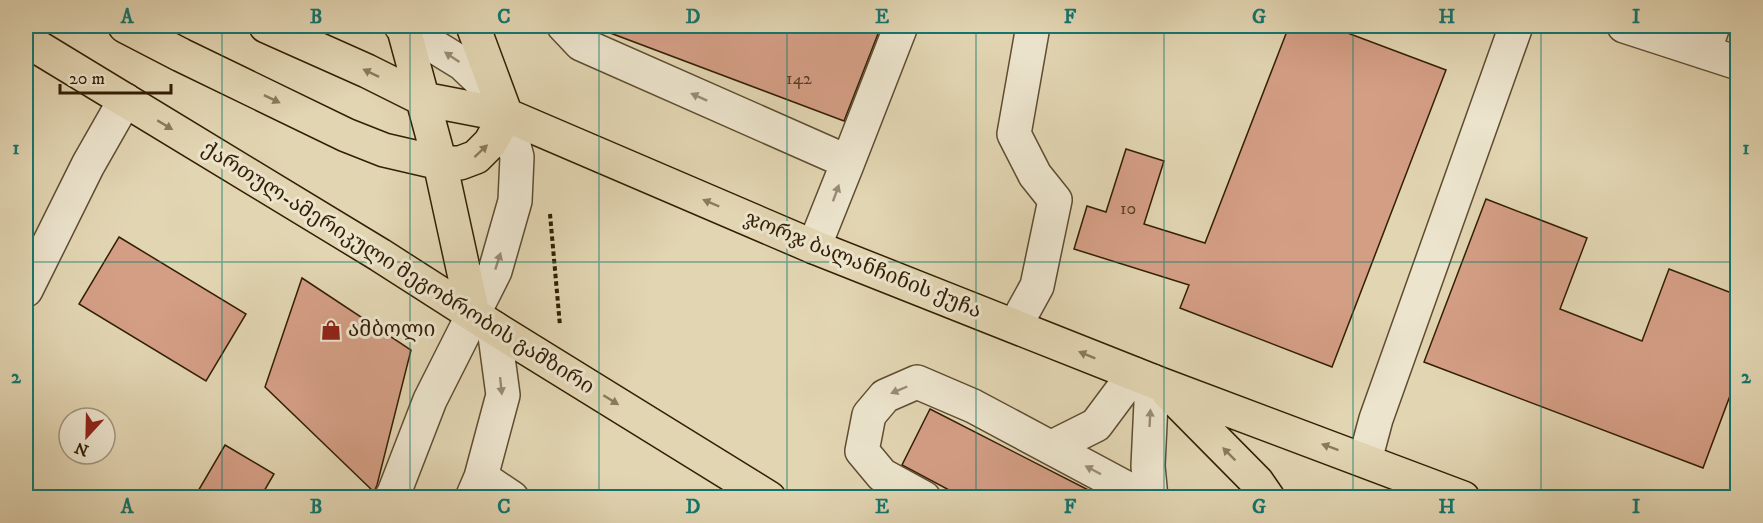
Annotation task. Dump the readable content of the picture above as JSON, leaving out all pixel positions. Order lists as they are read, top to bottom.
{
  "streets": {
    "main road": ["ჯორჯ ბალანჩინის ქუჩა", "ქართულ-ამერიკული მეგობრობის გამზირი"]
  },
  "places": {
    "shop": ["ამბოლი"]
  },
  "house_numbers": ["142", "10"],
  "scale_bar": "20 m",
  "north": "bottom",
  "grid": {
    "columns": [
      "A",
      "B",
      "C",
      "D",
      "E",
      "F",
      "G",
      "H",
      "I"
    ],
    "rows": ["1", "2"]
  }
}
